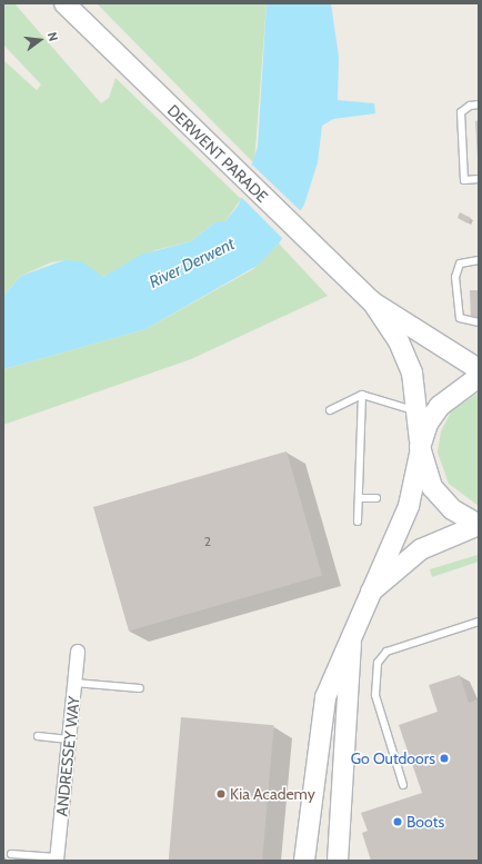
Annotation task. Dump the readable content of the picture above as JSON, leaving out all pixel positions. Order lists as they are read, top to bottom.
{
  "streets": {
    "street": ["DERWENT PARADE", "ANDRESSEY WAY"]
  },
  "water": ["River Derwent"],
  "places": ["Go Outdoors", "Kia Academy", "Boots"],
  "house_numbers": ["2"],
  "north": "right"
}
